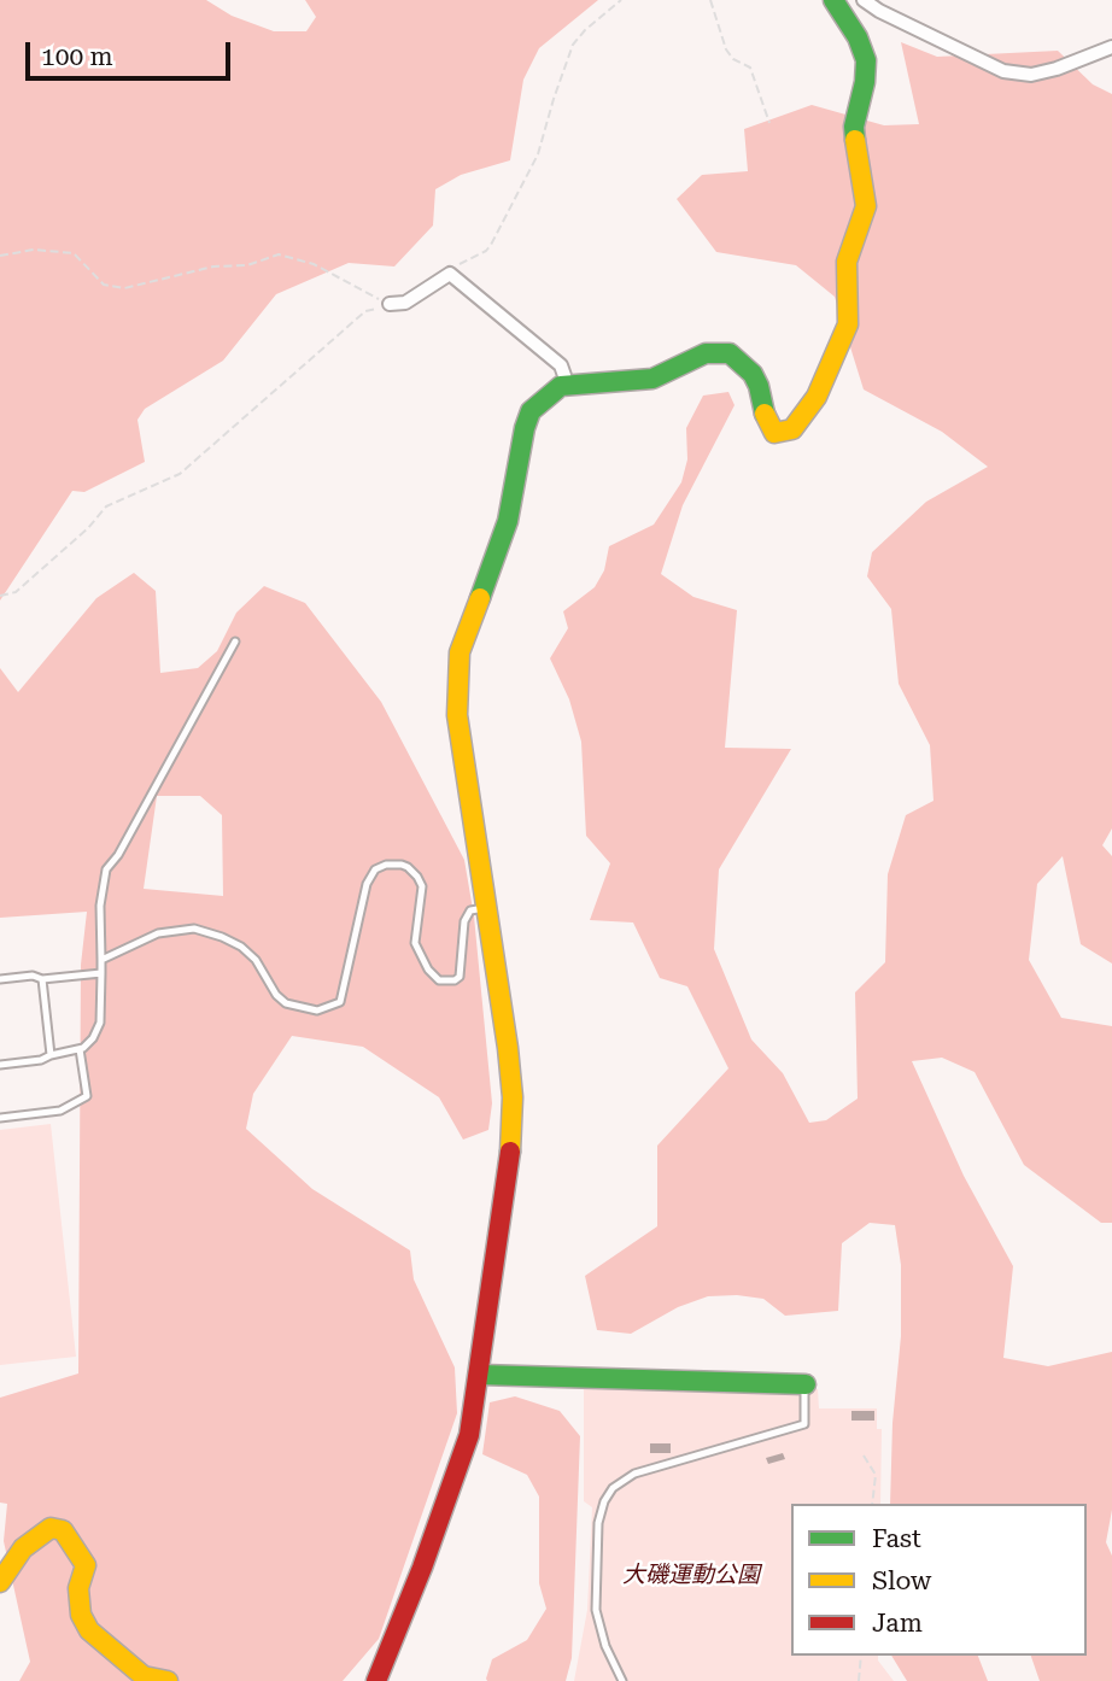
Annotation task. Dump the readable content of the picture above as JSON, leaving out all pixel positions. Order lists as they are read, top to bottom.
{
  "parks": ["大磯運動公園"],
  "legend": ["Fast", "Slow", "Jam"],
  "scale_bar": "100 m"
}
